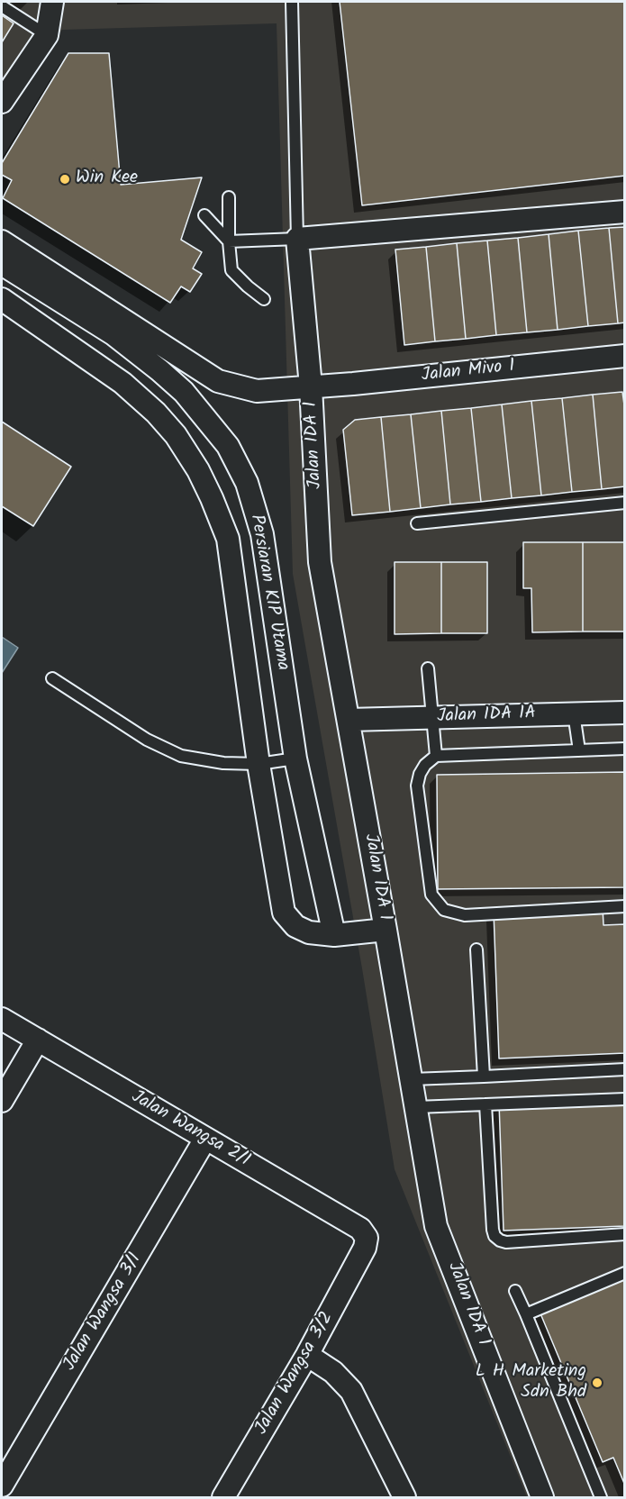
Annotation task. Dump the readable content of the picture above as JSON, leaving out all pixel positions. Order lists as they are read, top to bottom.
{
  "streets": {
    "street": [
      "Jalan Mivo 1",
      "Jalan IDA 1",
      "Persiaran KIP Utama",
      "Jalan IDA 1A",
      "Jalan Wangsa 2/1",
      "Jalan Wangsa 3/1",
      "Jalan Wangsa 3/2"
    ]
  },
  "crossings": [
    ["Jalan Mivo 1", "Jalan IDA 1"],
    ["Jalan IDA 1", "Persiaran KIP Utama"],
    ["Jalan IDA 1", "Jalan IDA 1A"],
    ["Jalan Wangsa 2/1", "Jalan Wangsa 3/1"],
    ["Jalan Wangsa 2/1", "Jalan Wangsa 3/2"]
  ],
  "places": ["Win Kee", "L H Marketing Sdn Bhd"]
}
